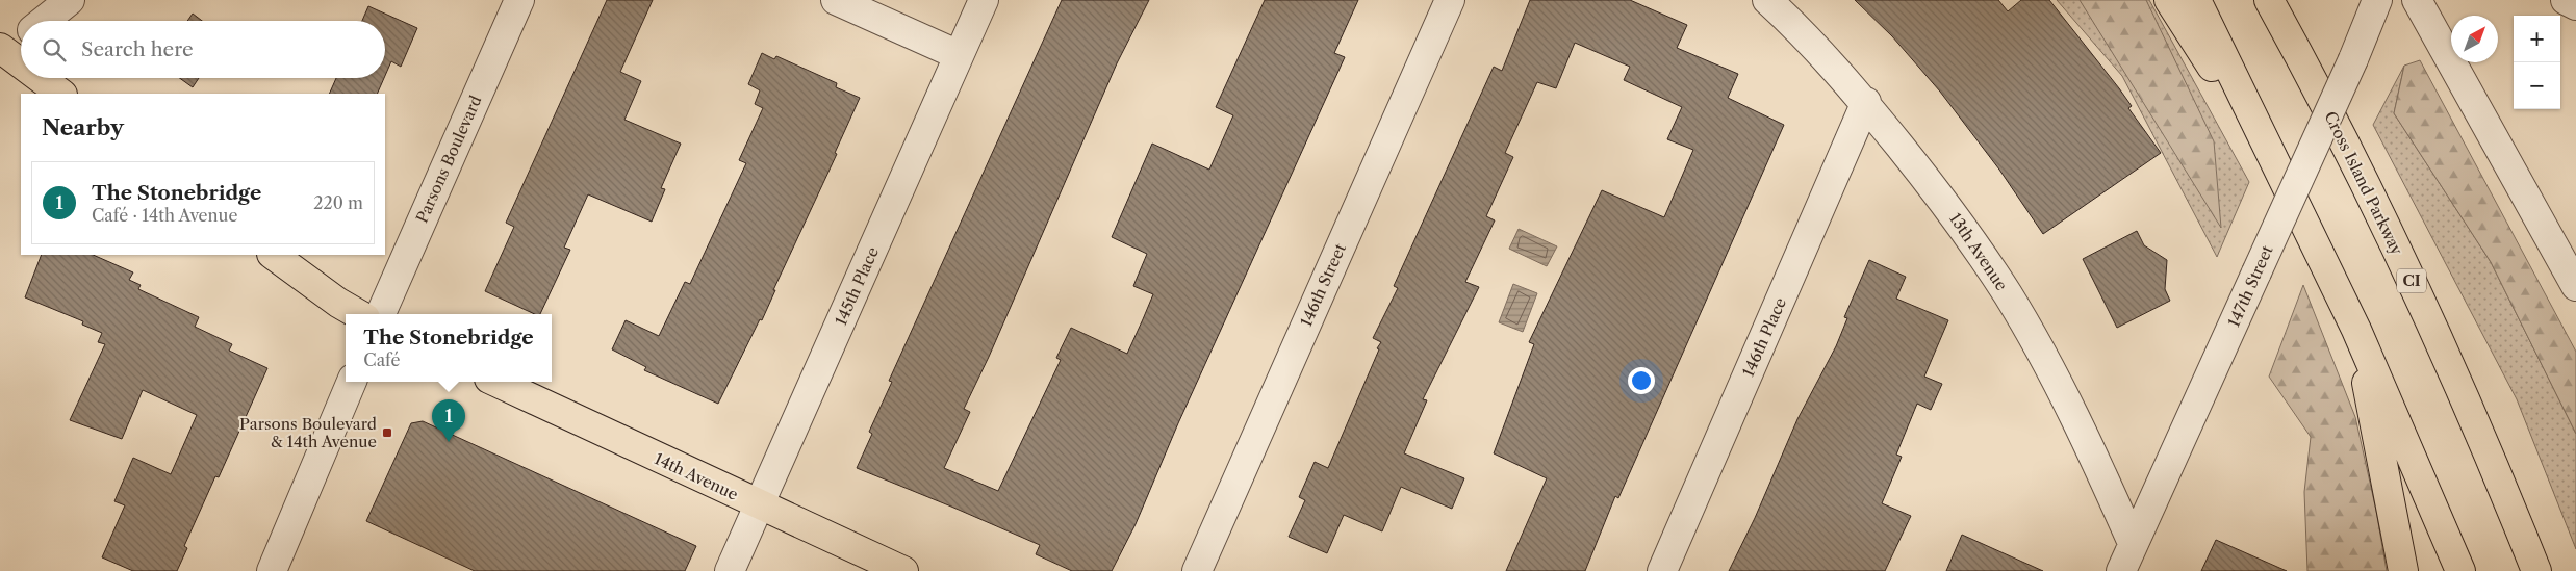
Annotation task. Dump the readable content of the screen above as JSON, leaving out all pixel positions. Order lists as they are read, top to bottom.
{
  "streets": {
    "main road": ["Cross Island Parkway", "CI", "14th Avenue"],
    "street": [
      "Parsons Boulevard",
      "13th Avenue",
      "146th Street",
      "145th Place",
      "147th Street",
      "146th Place"
    ]
  },
  "crossings": [
    ["13th Avenue", "147th Street"],
    ["13th Avenue", "146th Place"],
    ["145th Place", "14th Avenue"]
  ],
  "places": {
    "transit": ["Parsons Boulevard & 14th Avenue"]
  },
  "north": "top right",
  "page": {
    "map_buttons": ["+", "−"],
    "search": "Search here",
    "heading": "Nearby",
    "list": [
      {
        "mark": "1",
        "name": "The Stonebridge",
        "note": "Café · 14th Avenue",
        "value": "220 m"
      }
    ],
    "popup": ["The Stonebridge", "Café"],
    "pins": "1"
  }
}
